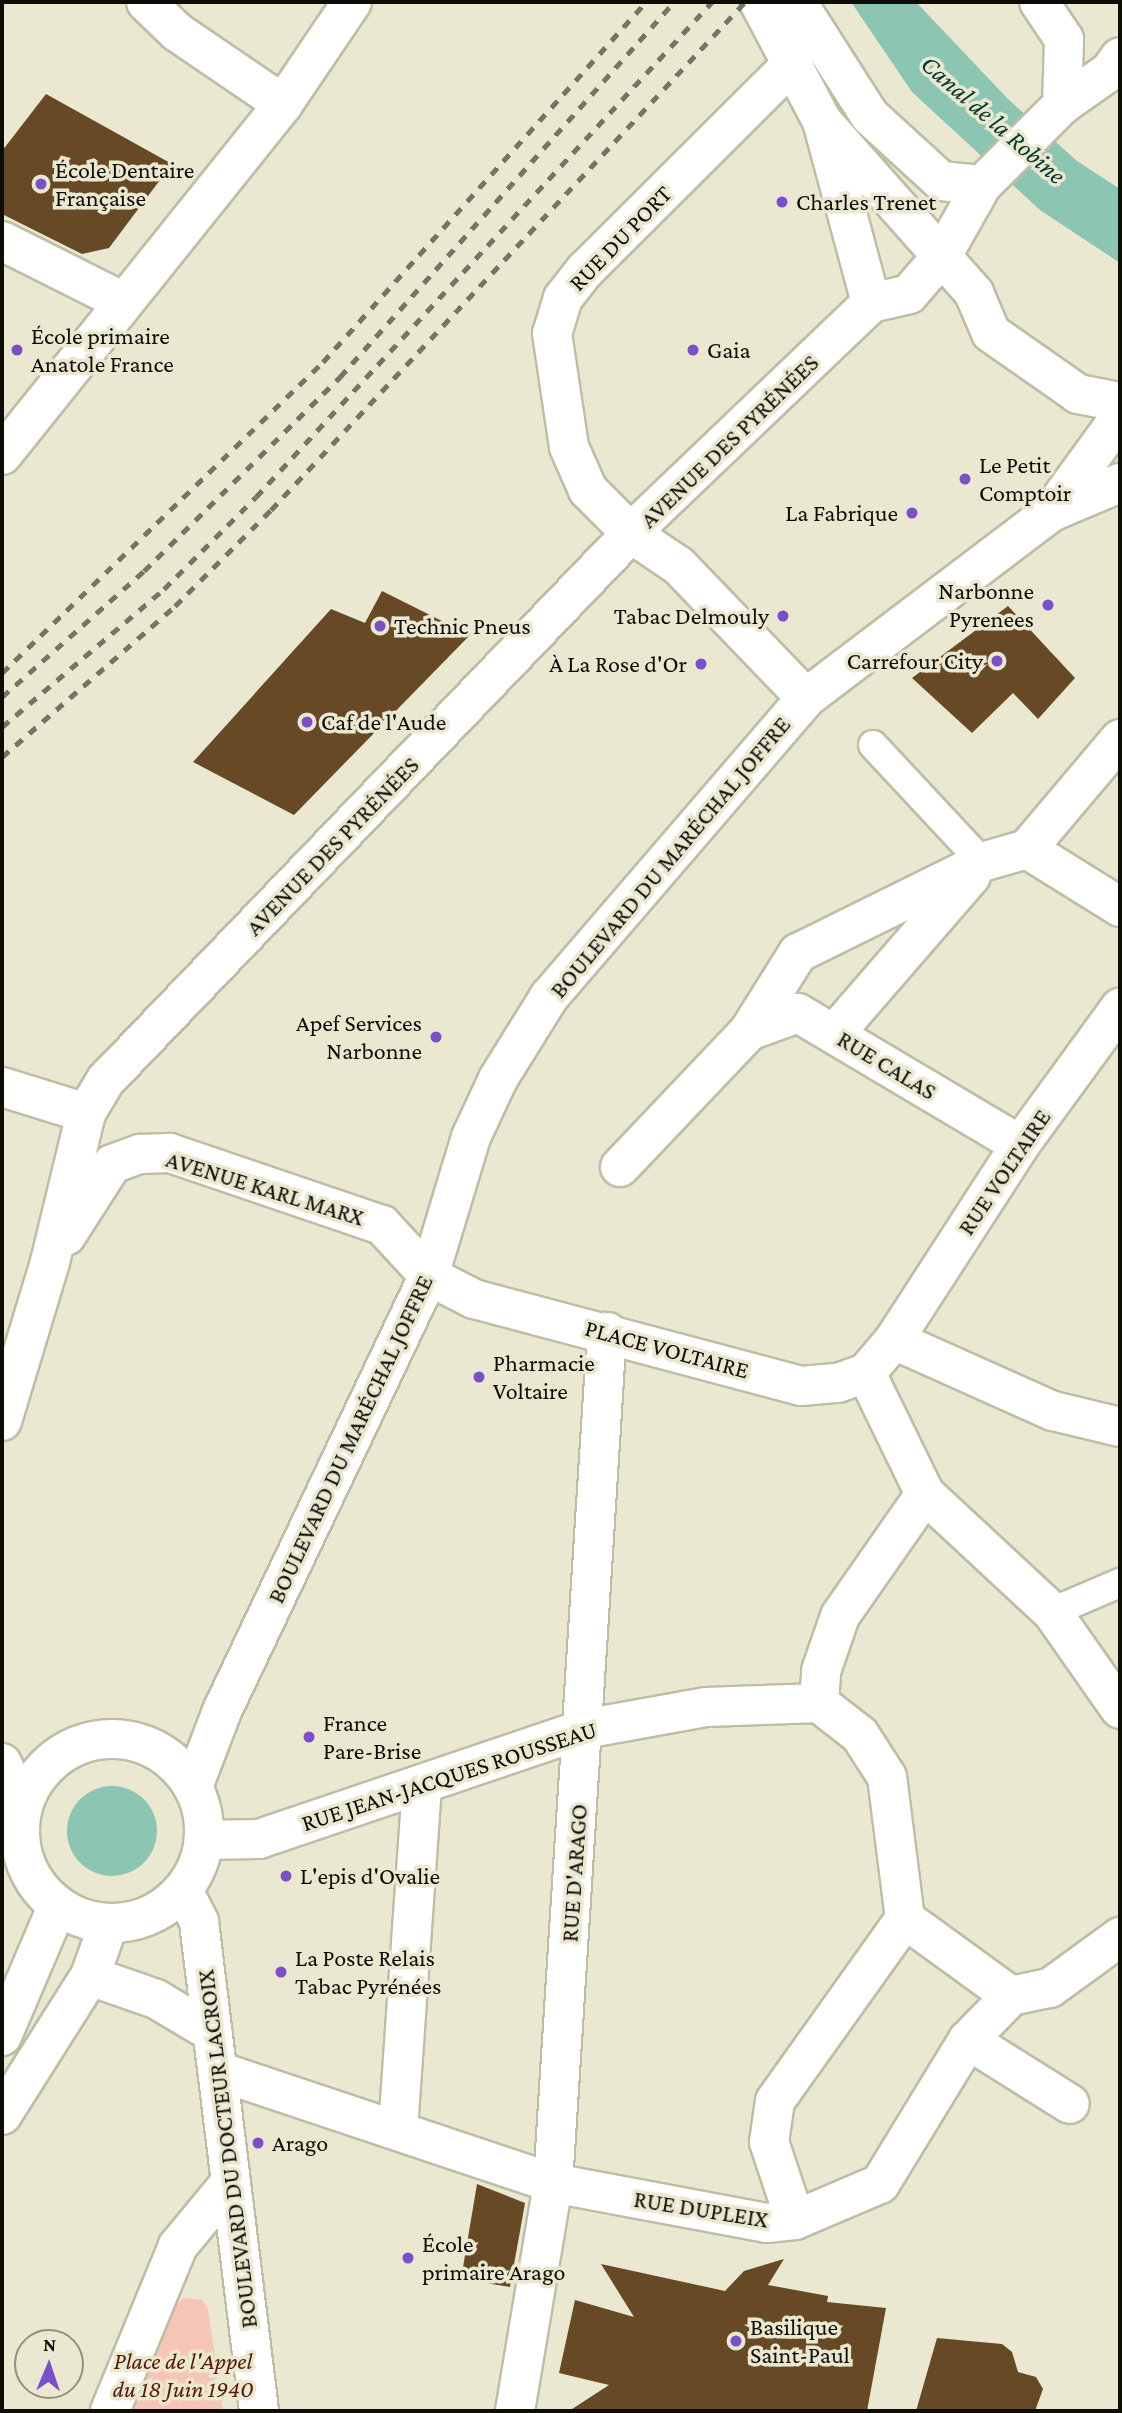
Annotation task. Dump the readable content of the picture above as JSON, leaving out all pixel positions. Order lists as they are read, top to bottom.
{
  "streets": {
    "street": [
      "RUE DU PORT",
      "AVENUE DES PYRÉNÉES",
      "BOULEVARD DU MARÉCHAL JOFFRE",
      "RUE CALAS",
      "RUE VOLTAIRE",
      "AVENUE KARL MARX",
      "PLACE VOLTAIRE",
      "RUE JEAN-JACQUES ROUSSEAU",
      "RUE D'ARAGO",
      "BOULEVARD DU DOCTEUR LACROIX",
      "RUE DUPLEIX"
    ]
  },
  "crossings": [
    ["RUE DU PORT", "AVENUE DES PYRÉNÉES"],
    ["RUE DU PORT", "BOULEVARD DU MARÉCHAL JOFFRE"],
    ["AVENUE DES PYRÉNÉES", "AVENUE KARL MARX"],
    ["BOULEVARD DU MARÉCHAL JOFFRE", "AVENUE KARL MARX"],
    ["BOULEVARD DU MARÉCHAL JOFFRE", "PLACE VOLTAIRE"],
    ["BOULEVARD DU MARÉCHAL JOFFRE", "RUE JEAN-JACQUES ROUSSEAU"],
    ["BOULEVARD DU MARÉCHAL JOFFRE", "BOULEVARD DU DOCTEUR LACROIX"],
    ["RUE CALAS", "RUE VOLTAIRE"],
    ["AVENUE KARL MARX", "PLACE VOLTAIRE"],
    ["PLACE VOLTAIRE", "RUE D'ARAGO"],
    ["RUE JEAN-JACQUES ROUSSEAU", "RUE D'ARAGO"],
    ["RUE JEAN-JACQUES ROUSSEAU", "BOULEVARD DU DOCTEUR LACROIX"],
    ["RUE D'ARAGO", "RUE DUPLEIX"],
    ["BOULEVARD DU DOCTEUR LACROIX", "RUE DUPLEIX"]
  ],
  "water": ["Canal de la Robine"],
  "parks": ["Place de l'Appel du 18 Juin 1940"],
  "places": [
    "École Dentaire Française",
    "Charles Trenet",
    "École primaire Anatole France",
    "Gaia",
    "Le Petit Comptoir",
    "La Fabrique",
    "Narbonne Pyrenees",
    "Tabac Delmouly",
    "Technic Pneus",
    "Carrefour City",
    "À La Rose d'Or",
    "Caf de l'Aude",
    "Apef Services Narbonne",
    "Pharmacie Voltaire",
    "France Pare-Brise",
    "L'epis d'Ovalie",
    "La Poste Relais Tabac Pyrénées",
    "Arago",
    "École primaire Arago",
    "Basilique Saint-Paul"
  ],
  "north": "top"
}
